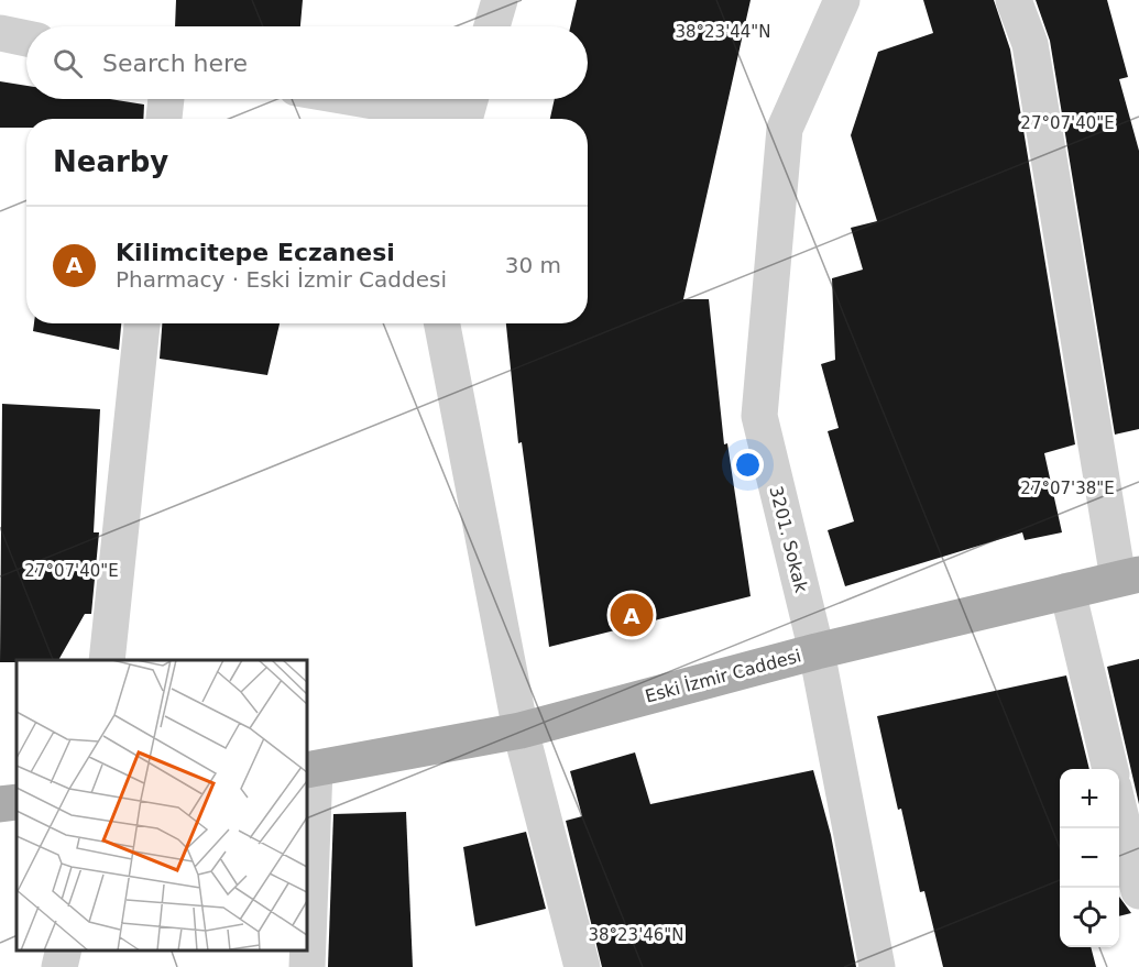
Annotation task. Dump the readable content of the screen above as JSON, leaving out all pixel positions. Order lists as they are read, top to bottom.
{
  "streets": {
    "main road": ["Eski İzmir Caddesi"],
    "street": ["3201. Sokak"]
  },
  "crossings": [
    ["3201. Sokak", "Eski İzmir Caddesi"]
  ],
  "page": {
    "search": "Search here",
    "heading": "Nearby",
    "list": [
      {
        "mark": "A",
        "name": "Kilimcitepe Eczanesi",
        "note": "Pharmacy · Eski İzmir Caddesi",
        "value": "30 m"
      }
    ],
    "pins": "A",
    "map_buttons": ["+", "−"]
  },
  "coordinates": [
    "38°23'44\"N",
    "27°07'40\"E",
    "27°07'38\"E",
    "38°23'46\"N"
  ]
}
